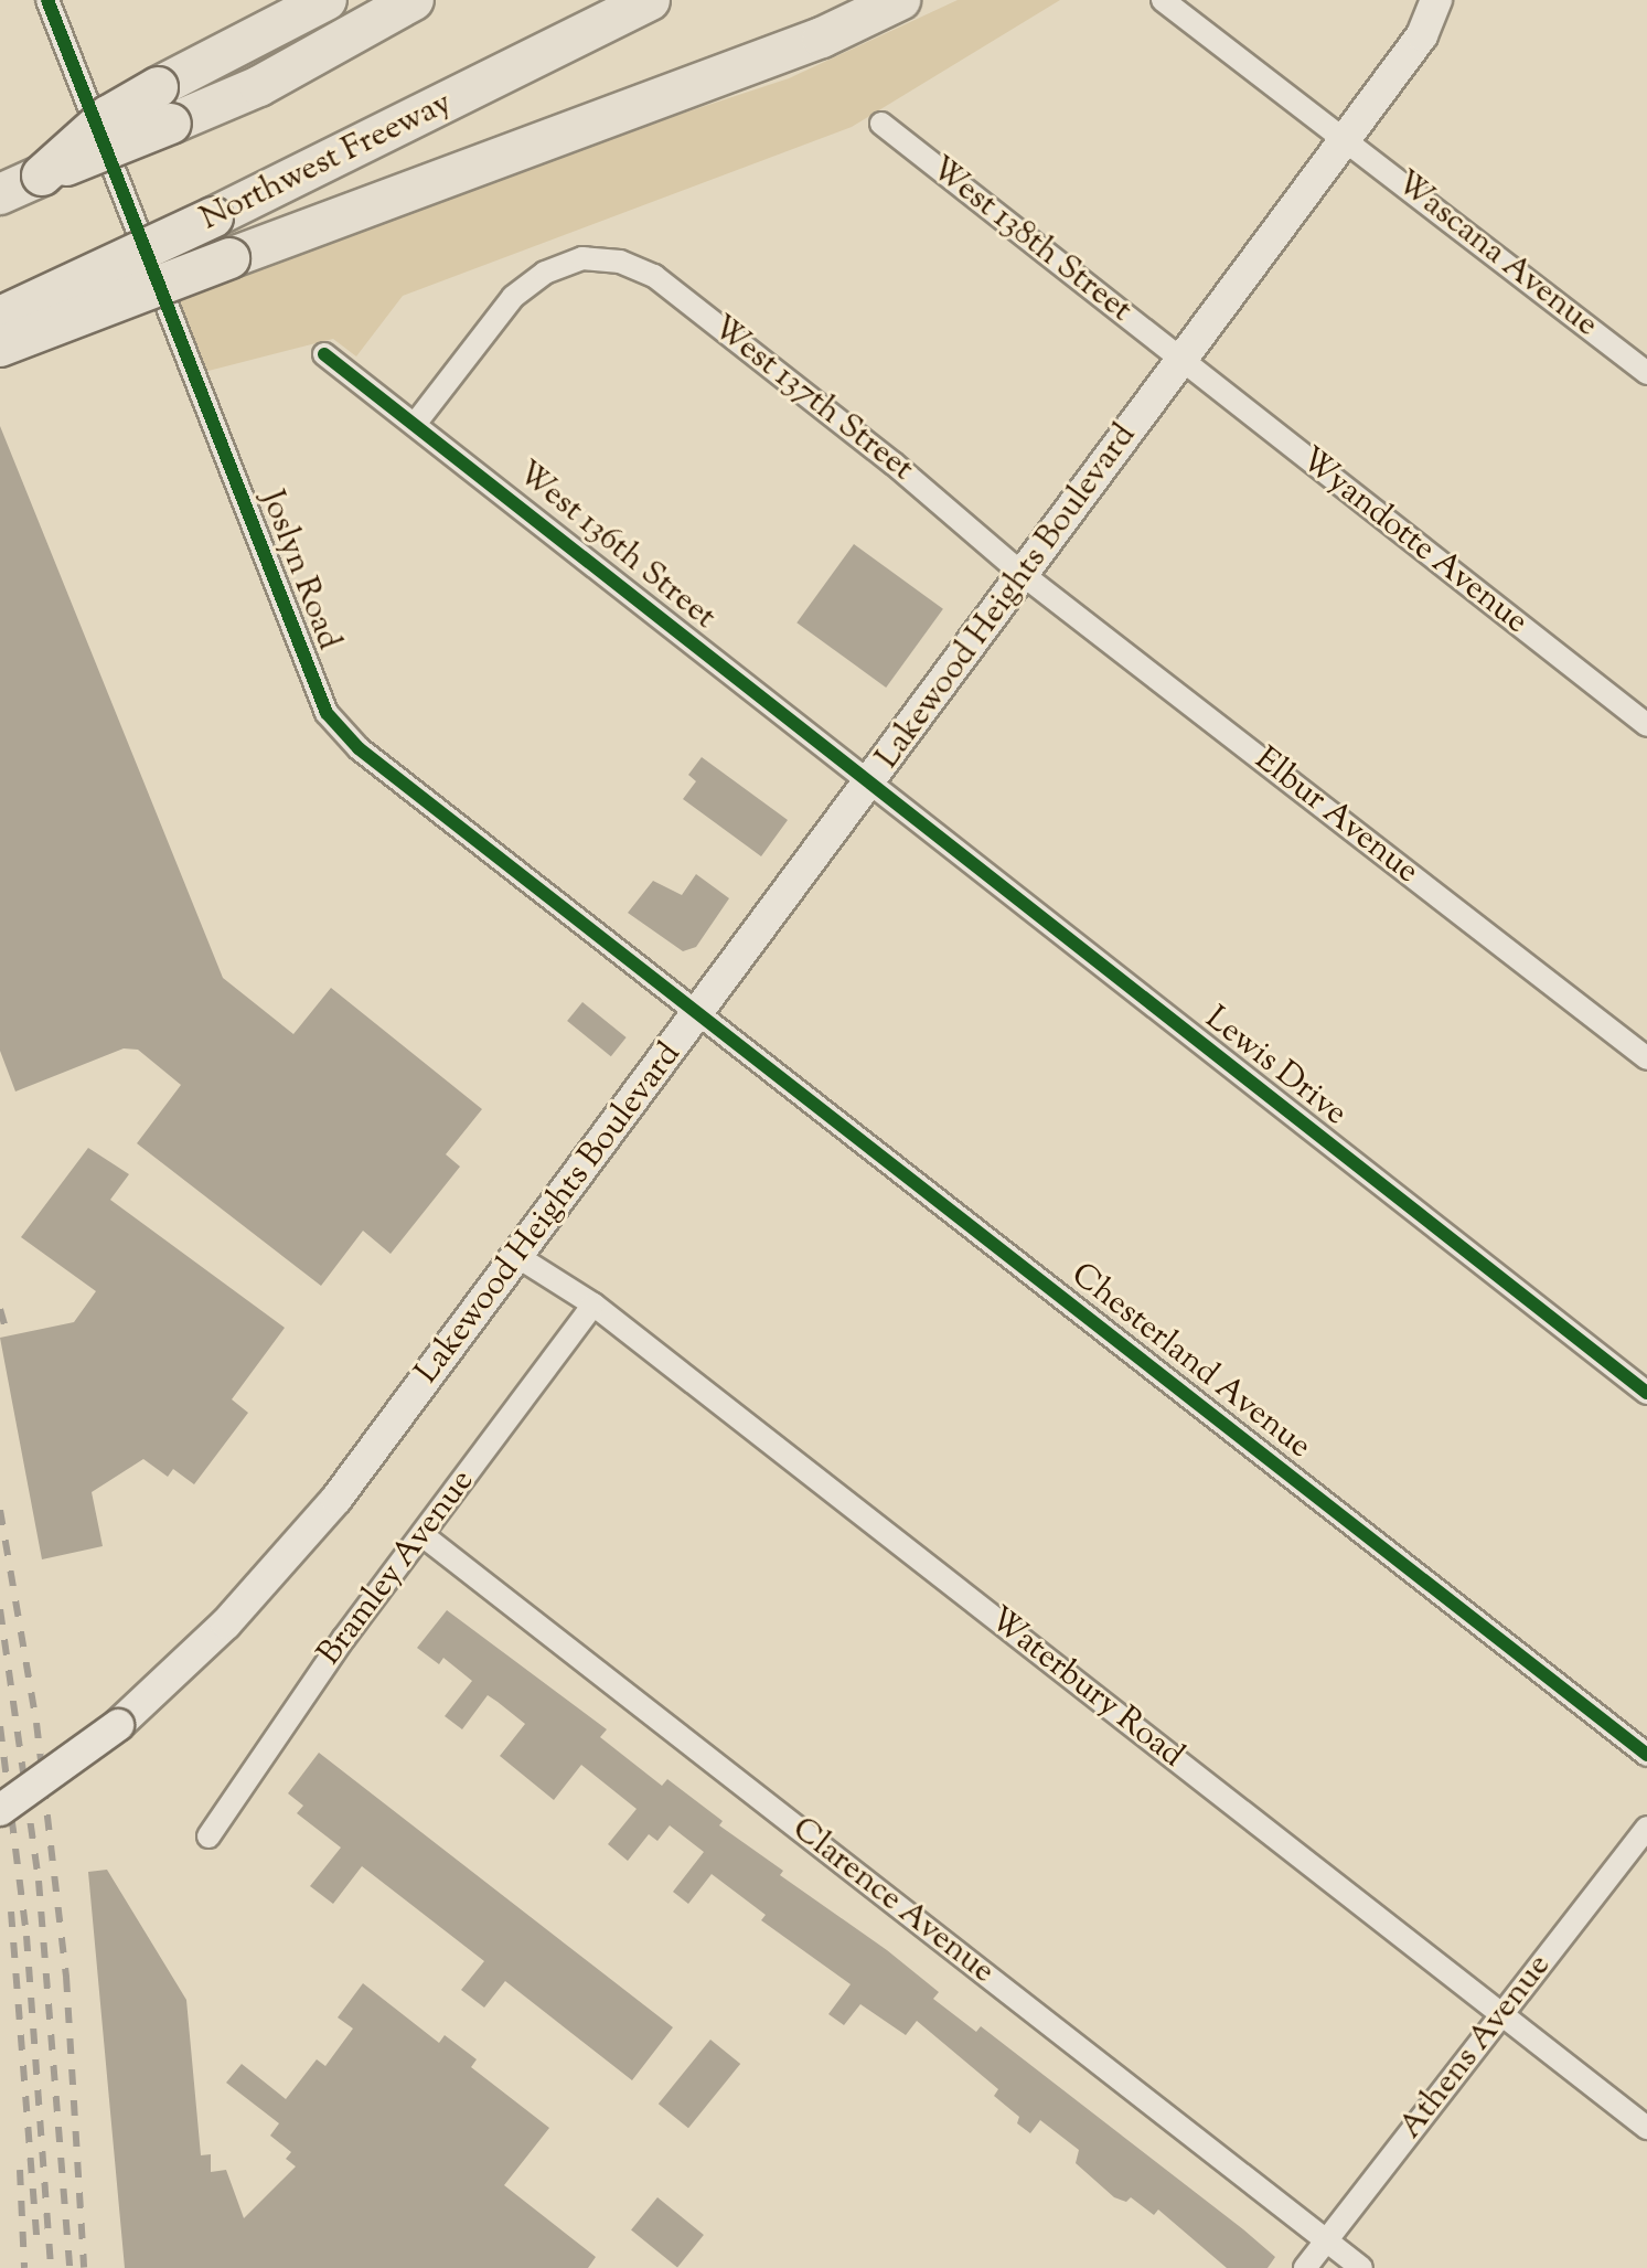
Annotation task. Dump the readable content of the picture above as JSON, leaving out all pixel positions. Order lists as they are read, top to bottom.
{
  "streets": {
    "highway": ["Northwest Freeway"],
    "main road": ["Lakewood Heights Boulevard"],
    "street": [
      "West 138th Street",
      "Wascana Avenue",
      "West 137th Street",
      "Wyandotte Avenue",
      "West 136th Street",
      "Joslyn Road",
      "Elbur Avenue",
      "Lewis Drive",
      "Chesterland Avenue",
      "Bramley Avenue",
      "Waterbury Road",
      "Clarence Avenue",
      "Athens Avenue"
    ]
  },
  "crossings": [
    ["West 138th Street", "Wyandotte Avenue"],
    ["West 138th Street", "Lakewood Heights Boulevard"],
    ["Wascana Avenue", "Lakewood Heights Boulevard"],
    ["West 137th Street", "West 136th Street"],
    ["West 137th Street", "Lakewood Heights Boulevard"],
    ["West 137th Street", "Elbur Avenue"],
    ["Wyandotte Avenue", "Lakewood Heights Boulevard"],
    ["West 136th Street", "Lakewood Heights Boulevard"],
    ["West 136th Street", "Lewis Drive"],
    ["Joslyn Road", "Lakewood Heights Boulevard"],
    ["Joslyn Road", "Chesterland Avenue"],
    ["Lakewood Heights Boulevard", "Elbur Avenue"],
    ["Lakewood Heights Boulevard", "Lewis Drive"],
    ["Lakewood Heights Boulevard", "Chesterland Avenue"],
    ["Lakewood Heights Boulevard", "Waterbury Road"],
    ["Bramley Avenue", "Waterbury Road"],
    ["Bramley Avenue", "Clarence Avenue"],
    ["Waterbury Road", "Athens Avenue"],
    ["Clarence Avenue", "Athens Avenue"]
  ]
}
